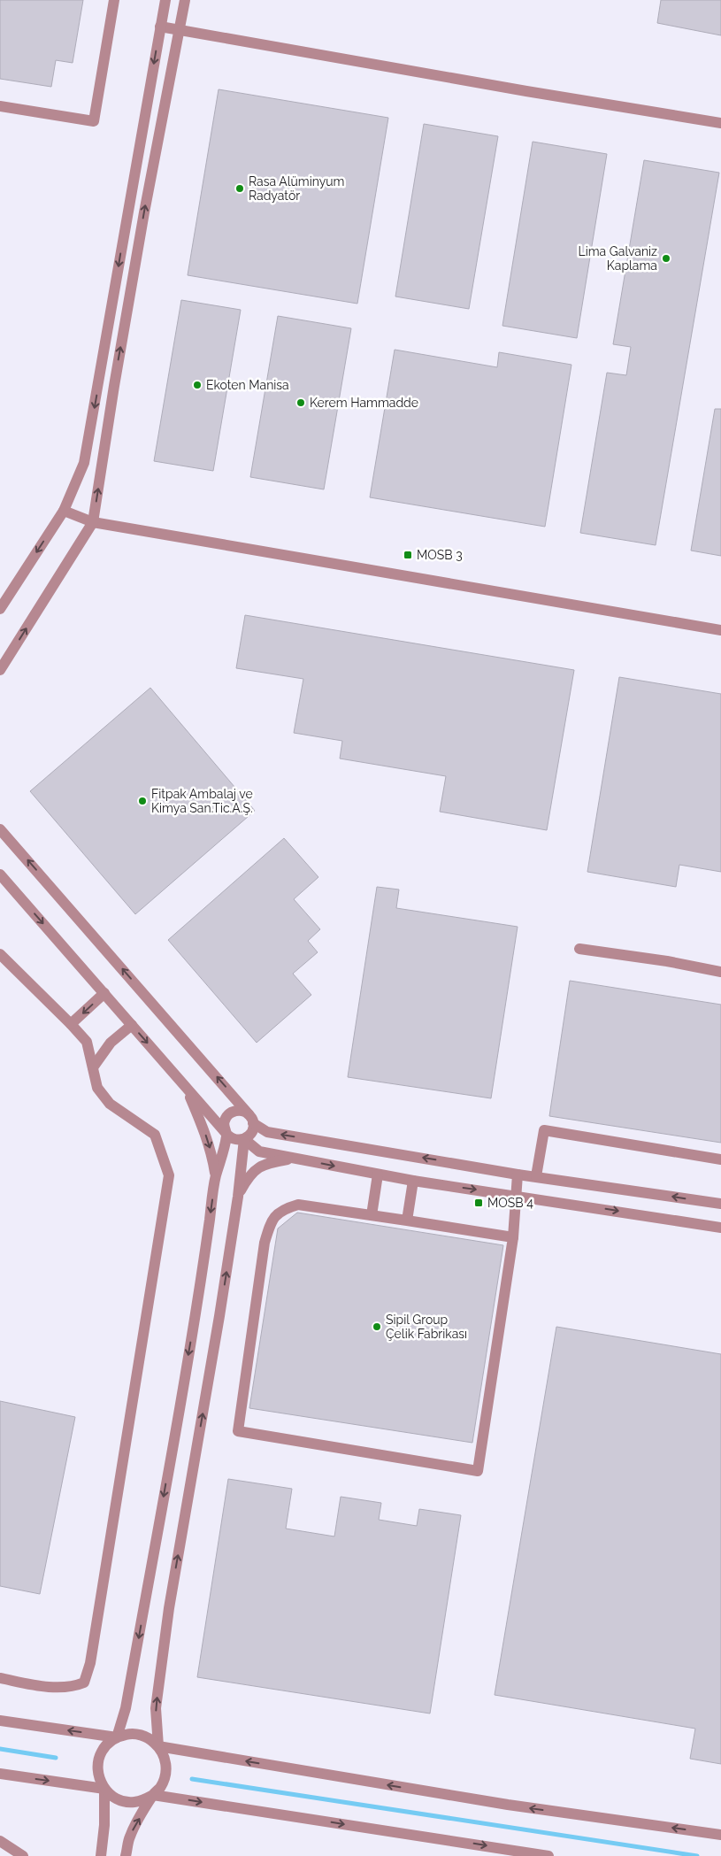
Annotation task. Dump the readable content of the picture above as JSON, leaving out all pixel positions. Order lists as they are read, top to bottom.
{
  "places": {
    "other": [
      "Rasa Alüminyum Radyatör",
      "Lima Galvaniz Kaplama",
      "Ekoten Manisa",
      "Kerem Hammadde",
      "Fitpak Ambalaj ve Kimya San.Tic.A.Ş.",
      "Sipil Group Çelik Fabrikası"
    ],
    "transit": ["MOSB 3", "MOSB 4"]
  }
}
